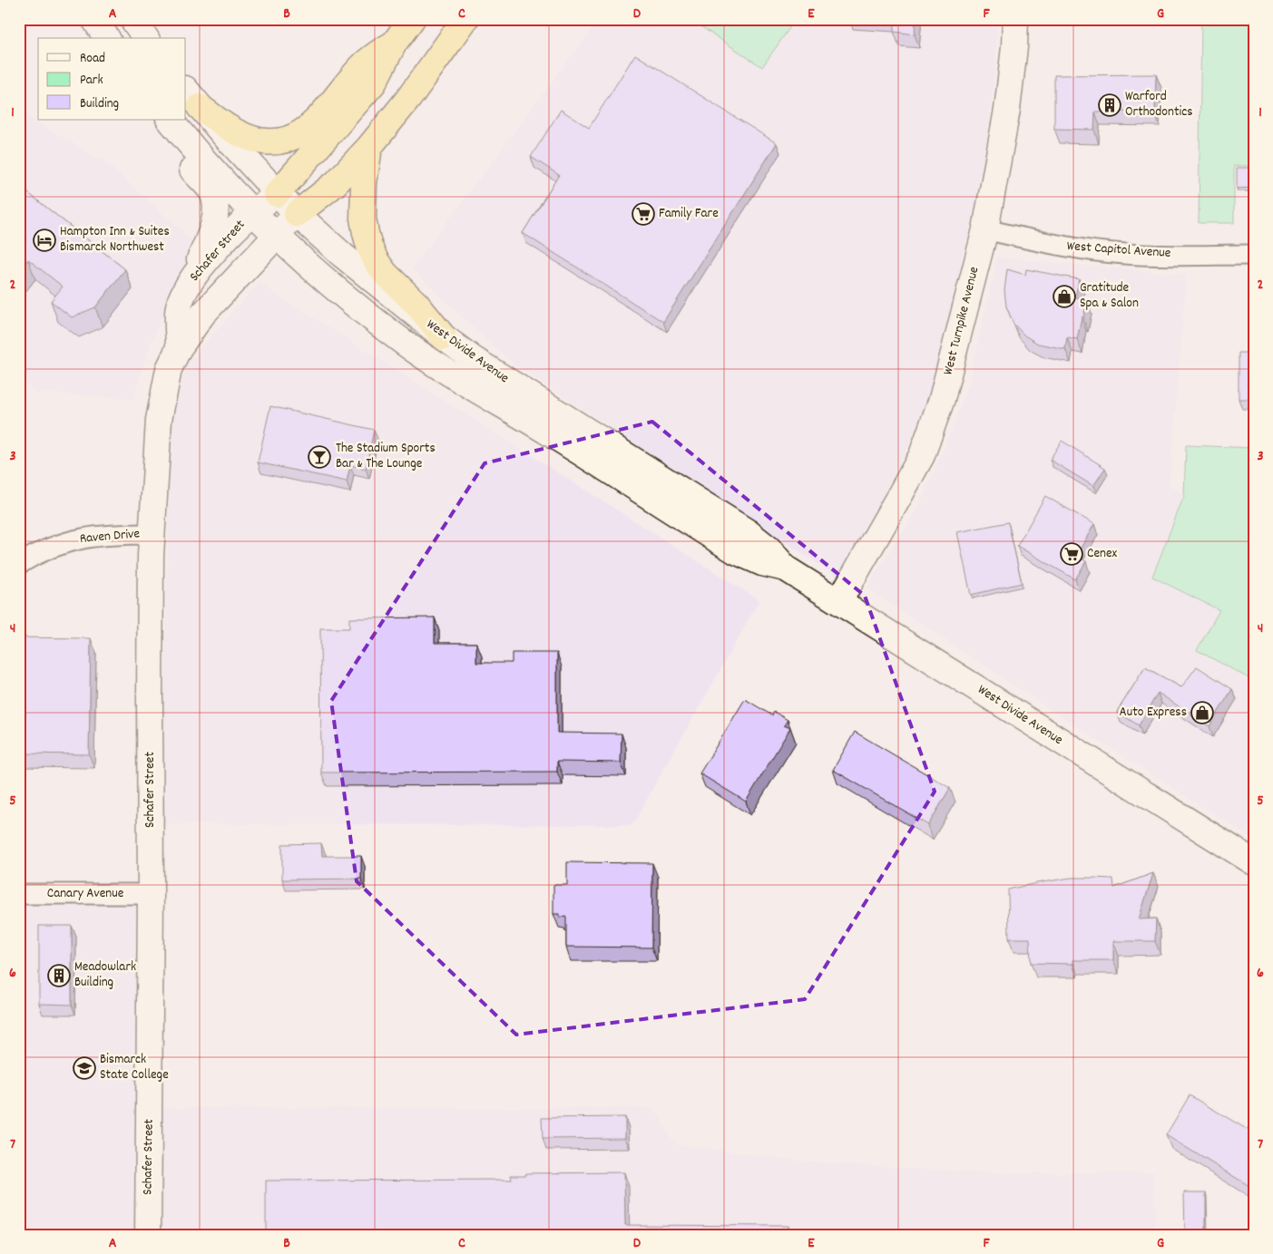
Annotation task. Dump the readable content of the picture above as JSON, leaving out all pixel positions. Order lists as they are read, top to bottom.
{
  "streets": {
    "street": [
      "West Capitol Avenue",
      "Schafer Street",
      "West Turnpike Avenue",
      "West Divide Avenue",
      "Raven Drive",
      "Canary Avenue"
    ]
  },
  "crossings": [
    ["West Capitol Avenue", "West Turnpike Avenue"],
    ["Schafer Street", "West Divide Avenue"],
    ["Schafer Street", "Raven Drive"],
    ["Schafer Street", "Canary Avenue"],
    ["West Turnpike Avenue", "West Divide Avenue"]
  ],
  "places": {
    "building": ["Warford Orthodontics", "Meadowlark Building"],
    "supermarket": ["Family Fare", "Cenex"],
    "hotel": ["Hampton Inn & Suites Bismarck Northwest"],
    "shop": ["Gratitude Spa & Salon", "Auto Express"],
    "bar": ["The Stadium Sports Bar & The Lounge"],
    "school or university": ["Bismarck State College"]
  },
  "legend": ["Road", "Park", "Building"],
  "grid": {
    "columns": [
      "A",
      "B",
      "C",
      "D",
      "E",
      "F",
      "G"
    ],
    "rows": [
      "1",
      "2",
      "3",
      "4",
      "5",
      "6",
      "7"
    ]
  }
}
